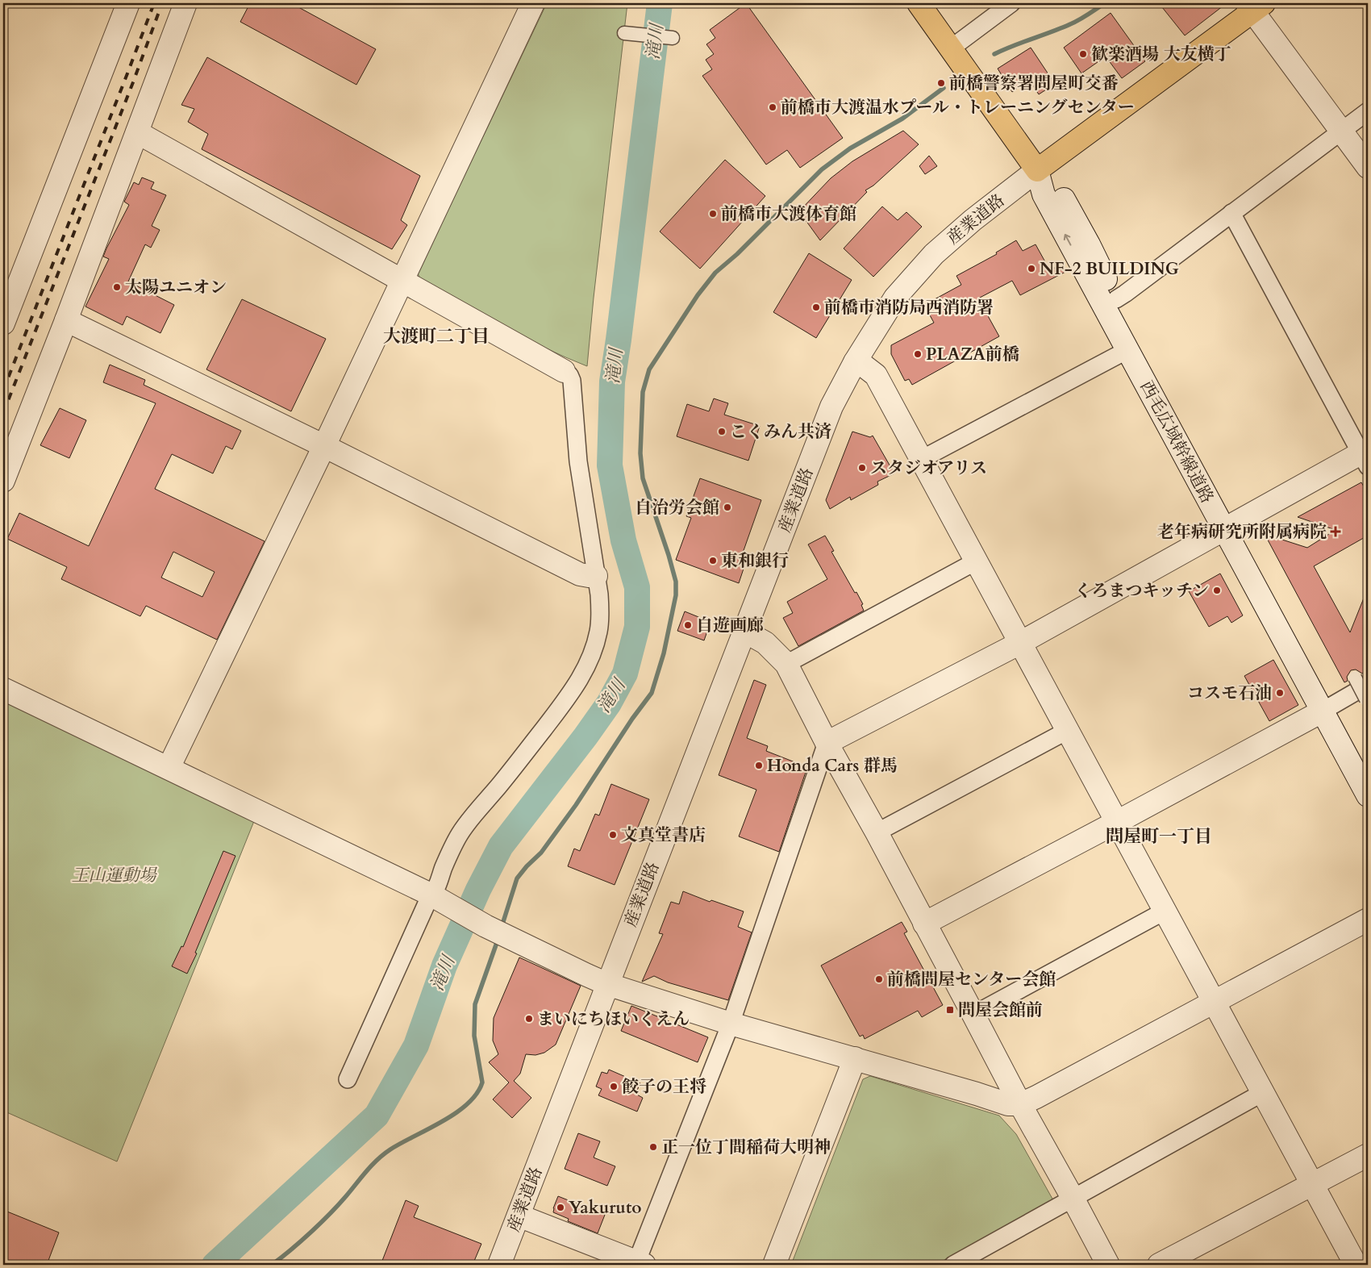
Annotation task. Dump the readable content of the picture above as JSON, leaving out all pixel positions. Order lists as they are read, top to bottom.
{
  "streets": {
    "main road": ["産業道路", "西毛広域幹線道路"]
  },
  "crossings": [
    ["産業道路", "西毛広域幹線道路"]
  ],
  "districts": ["大渡町二丁目", "問屋町一丁目"],
  "water": ["滝川"],
  "parks": ["王山運動場"],
  "places": {
    "other": [
      "歓楽酒場 大友横丁",
      "前橋警察署問屋町交番",
      "前橋市大渡温水プール・トレーニングセンター",
      "前橋市大渡体育館",
      "NF-2 BUILDING",
      "太陽ユニオン",
      "前橋市消防局西消防署",
      "PLAZA前橋",
      "こくみん共済",
      "スタジオアリス",
      "自治労会館",
      "東和銀行",
      "くろまつキッチン",
      "自遊画廊",
      "コスモ石油",
      "Honda Cars 群馬",
      "文真堂書店",
      "前橋問屋センター会館",
      "まいにちほいくえん",
      "餃子の王将",
      "正一位丁間稲荷大明神",
      "Yakuruto"
    ],
    "health": ["老年病研究所附属病院"],
    "transit": ["問屋会館前"]
  }
}
